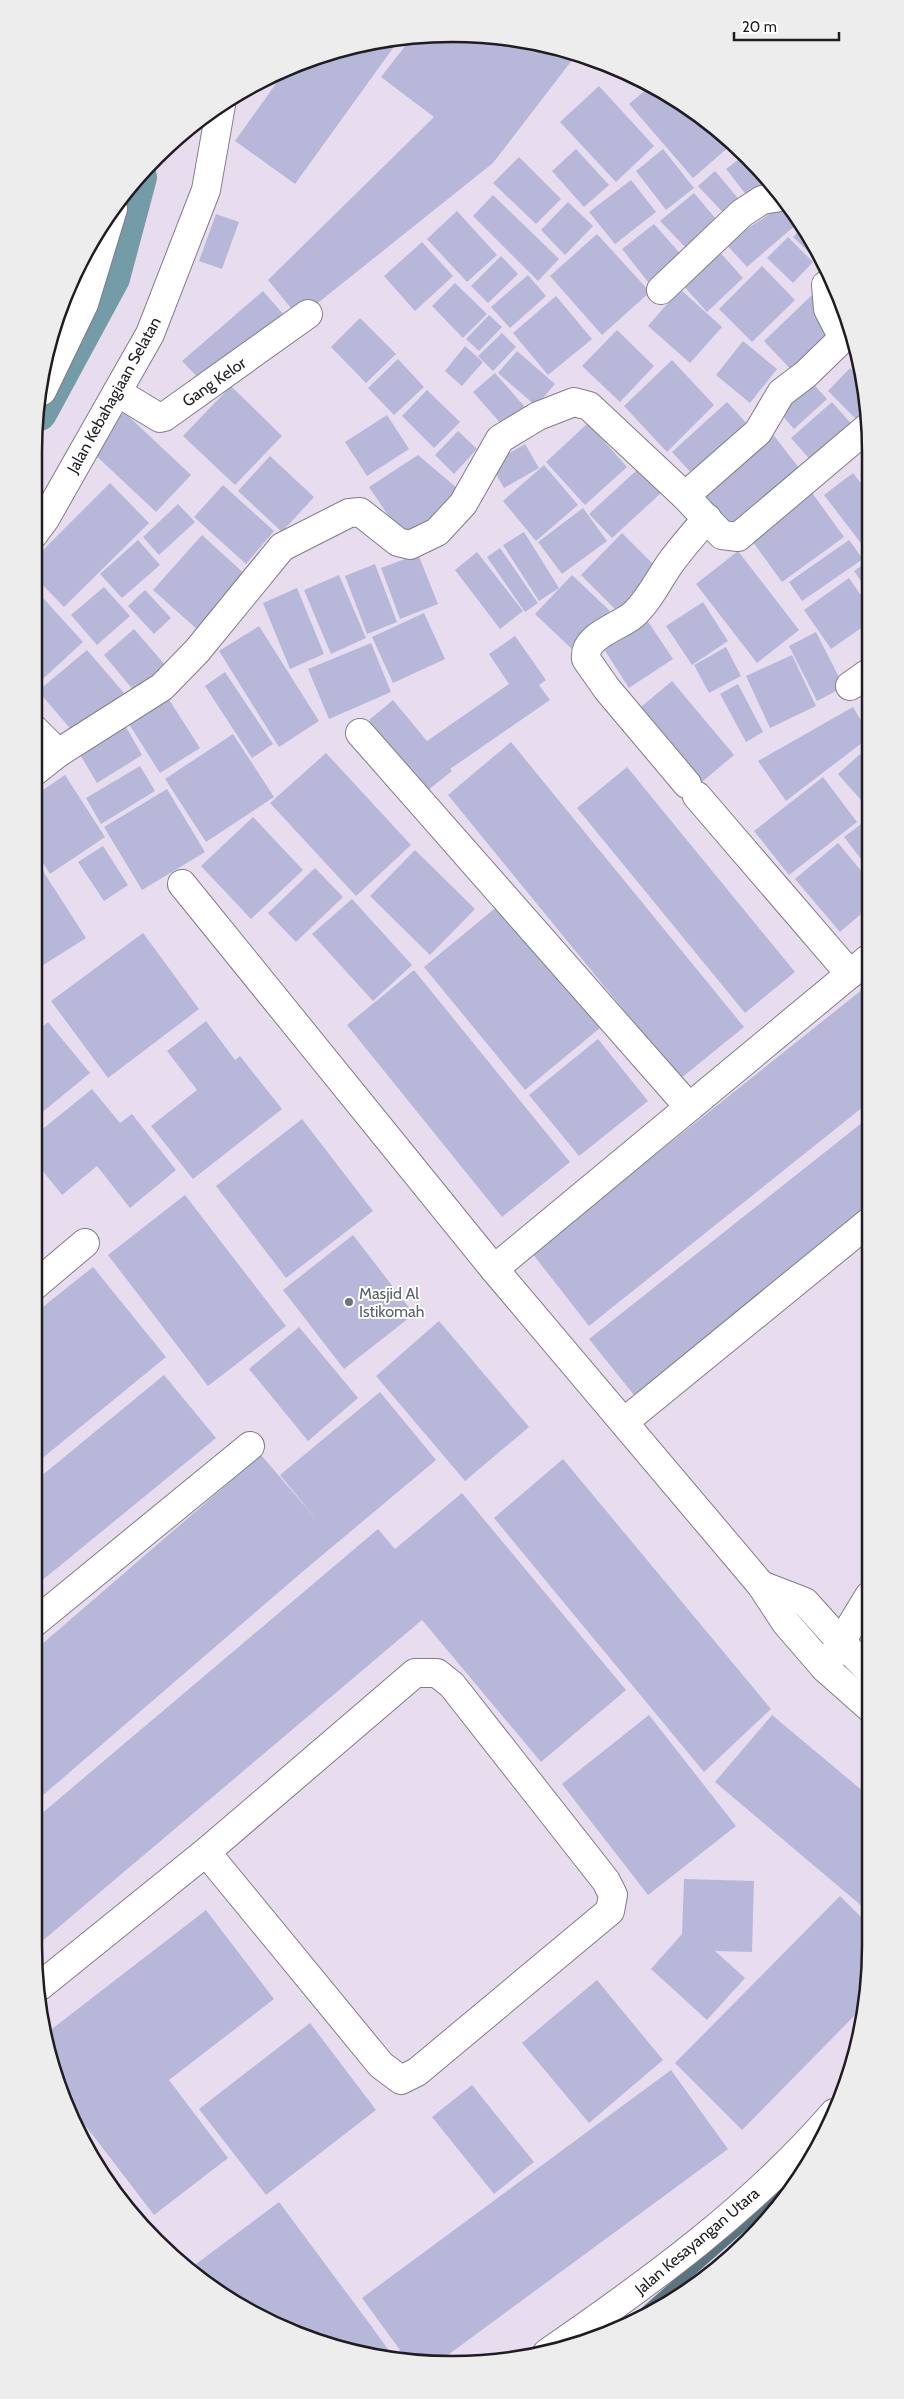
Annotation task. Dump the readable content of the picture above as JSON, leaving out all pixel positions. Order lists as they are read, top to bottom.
{
  "streets": {
    "street": ["Gang Kelor", "Jalan Kebahagiaan Selatan", "Jalan Kesayangan Utara"]
  },
  "crossings": [
    ["Gang Kelor", "Jalan Kebahagiaan Selatan"]
  ],
  "places": ["Masjid Al Istikomah"],
  "scale_bar": "20 m"
}
